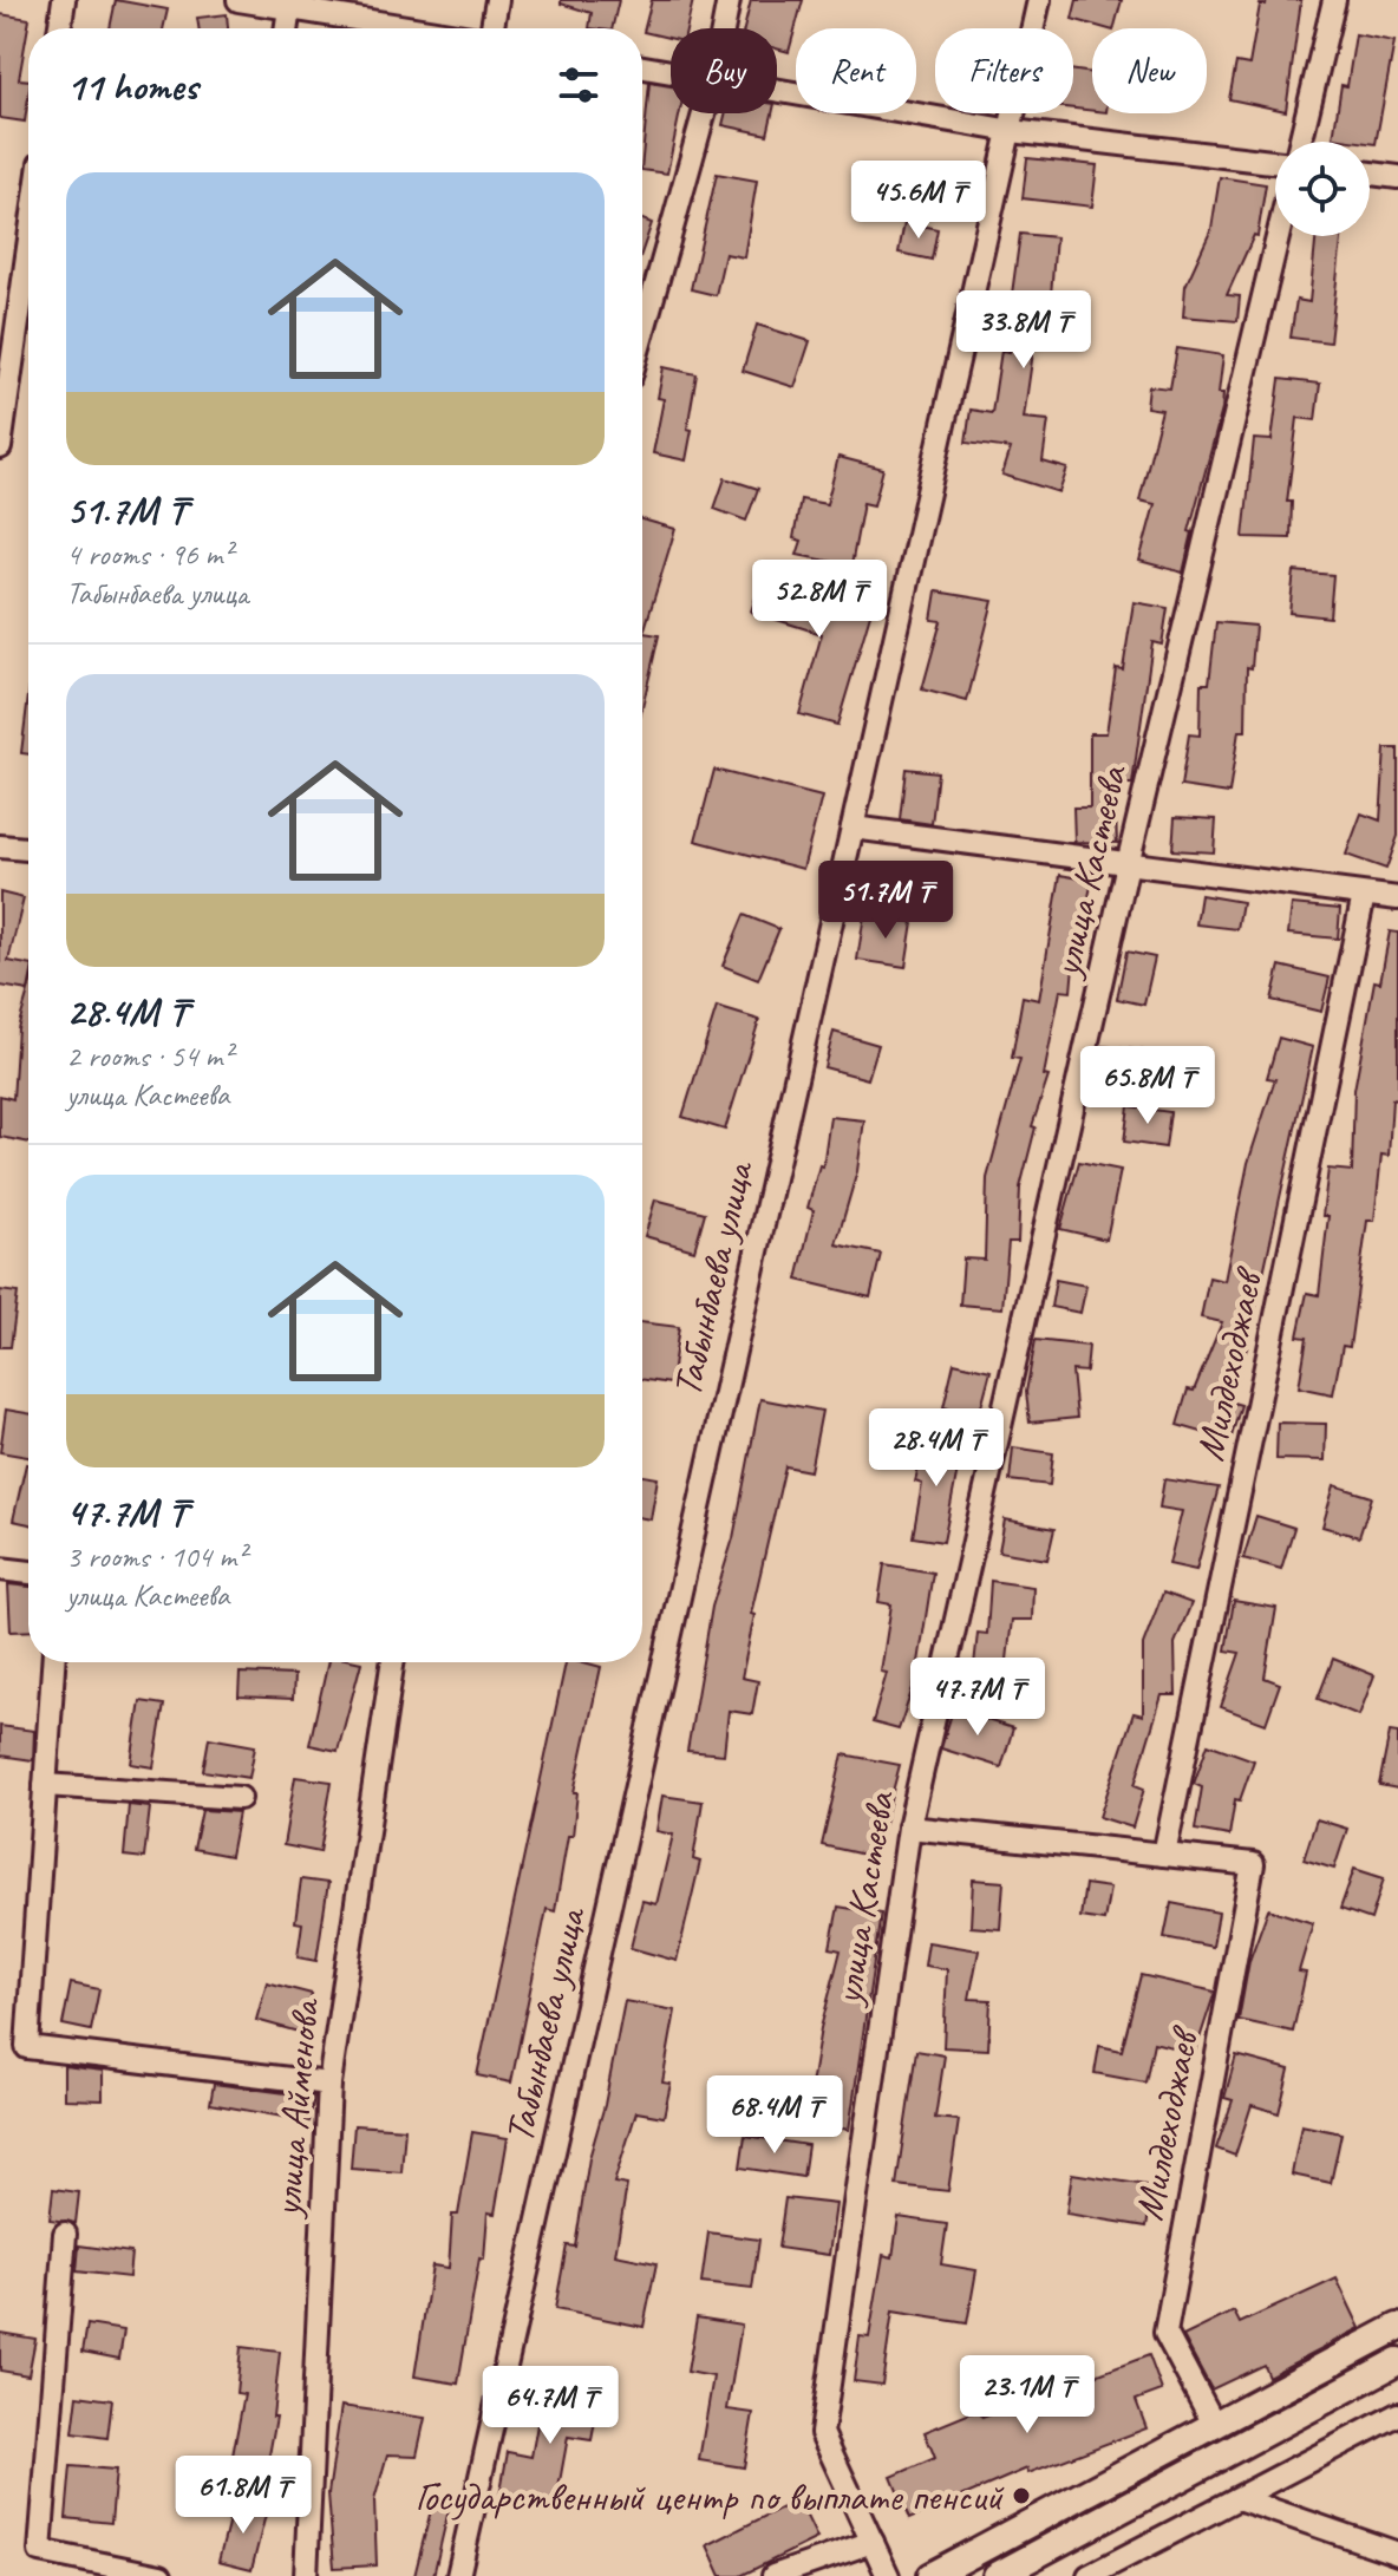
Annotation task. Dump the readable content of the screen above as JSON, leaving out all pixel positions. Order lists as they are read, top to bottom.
{
  "streets": {
    "street": [
      "улица Кастеева",
      "Табынбаева улица",
      "Милдеходжаев",
      "улица Айменова"
    ]
  },
  "crossings": [
    ["улица Кастеева", "Милдеходжаев"]
  ],
  "places": ["Государственный центр по выплате пенсий"],
  "page": {
    "chip": [
      "Buy",
      "Rent",
      "Filters",
      "New"
    ],
    "heading": "11 homes",
    "list": [
      {
        "name": "51.7M ₸",
        "note": "4 rooms · 96 m² · Табынбаева улица"
      },
      {
        "name": "28.4M ₸",
        "note": "2 rooms · 54 m² · улица Кастеева"
      },
      {
        "name": "47.7M ₸",
        "note": "3 rooms · 104 m² · улица Кастеева"
      }
    ],
    "price": [
      "45.6M ₸",
      "33.8M ₸",
      "52.8M ₸",
      "51.7M ₸",
      "65.8M ₸",
      "28.4M ₸",
      "47.7M ₸",
      "68.4M ₸",
      "23.1M ₸",
      "64.7M ₸",
      "61.8M ₸"
    ]
  }
}
